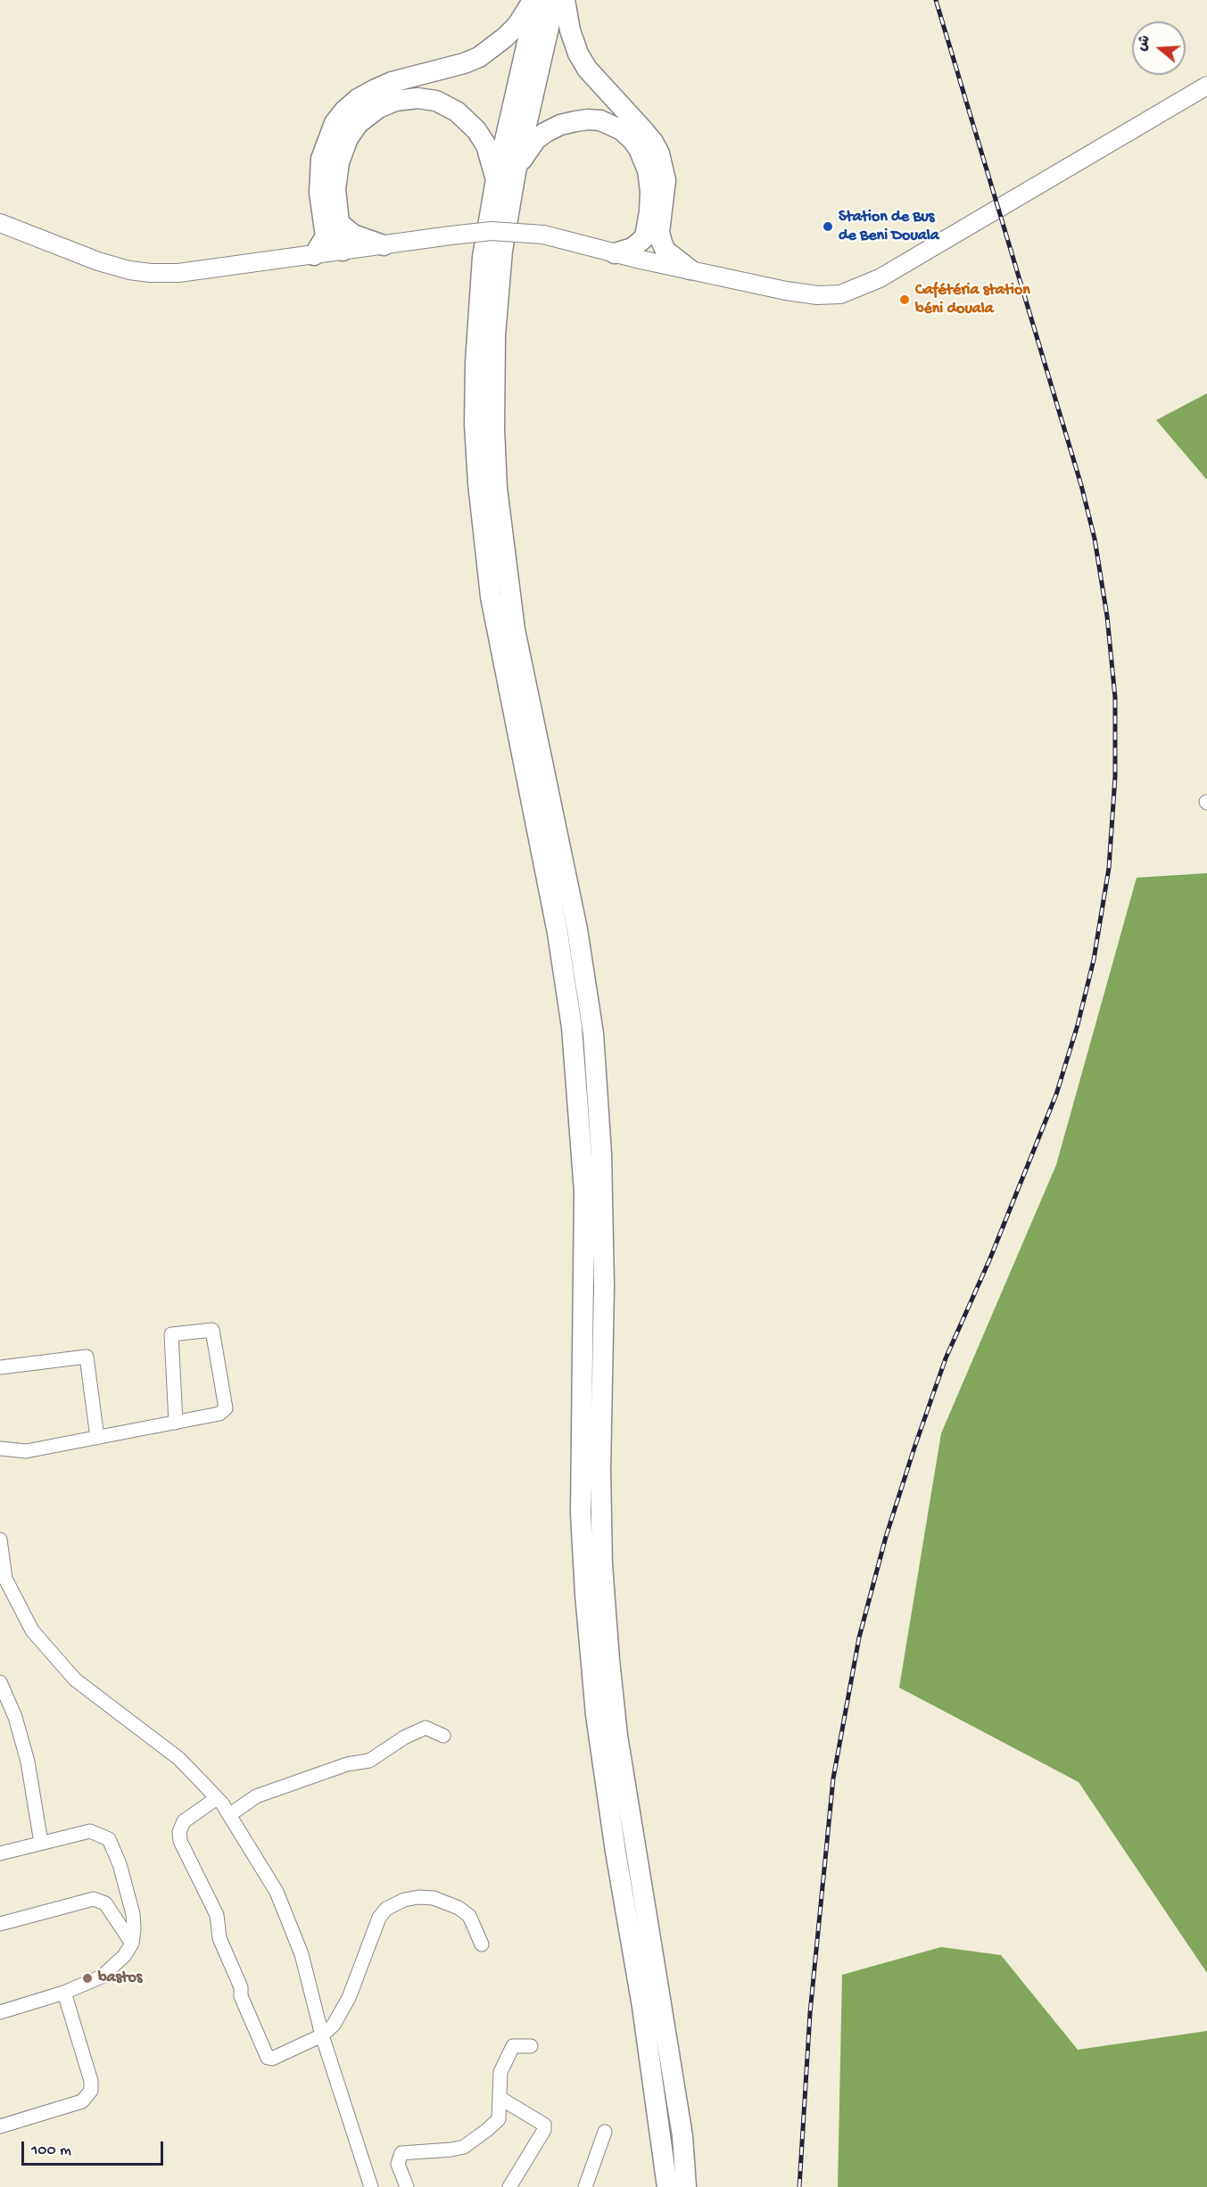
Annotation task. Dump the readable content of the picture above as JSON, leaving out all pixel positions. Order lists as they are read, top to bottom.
{
  "places": ["Station de Bus de Beni Douala", "Cafétéria station béni douala", "bastos"],
  "scale_bar": "100 m",
  "north": "left"
}
